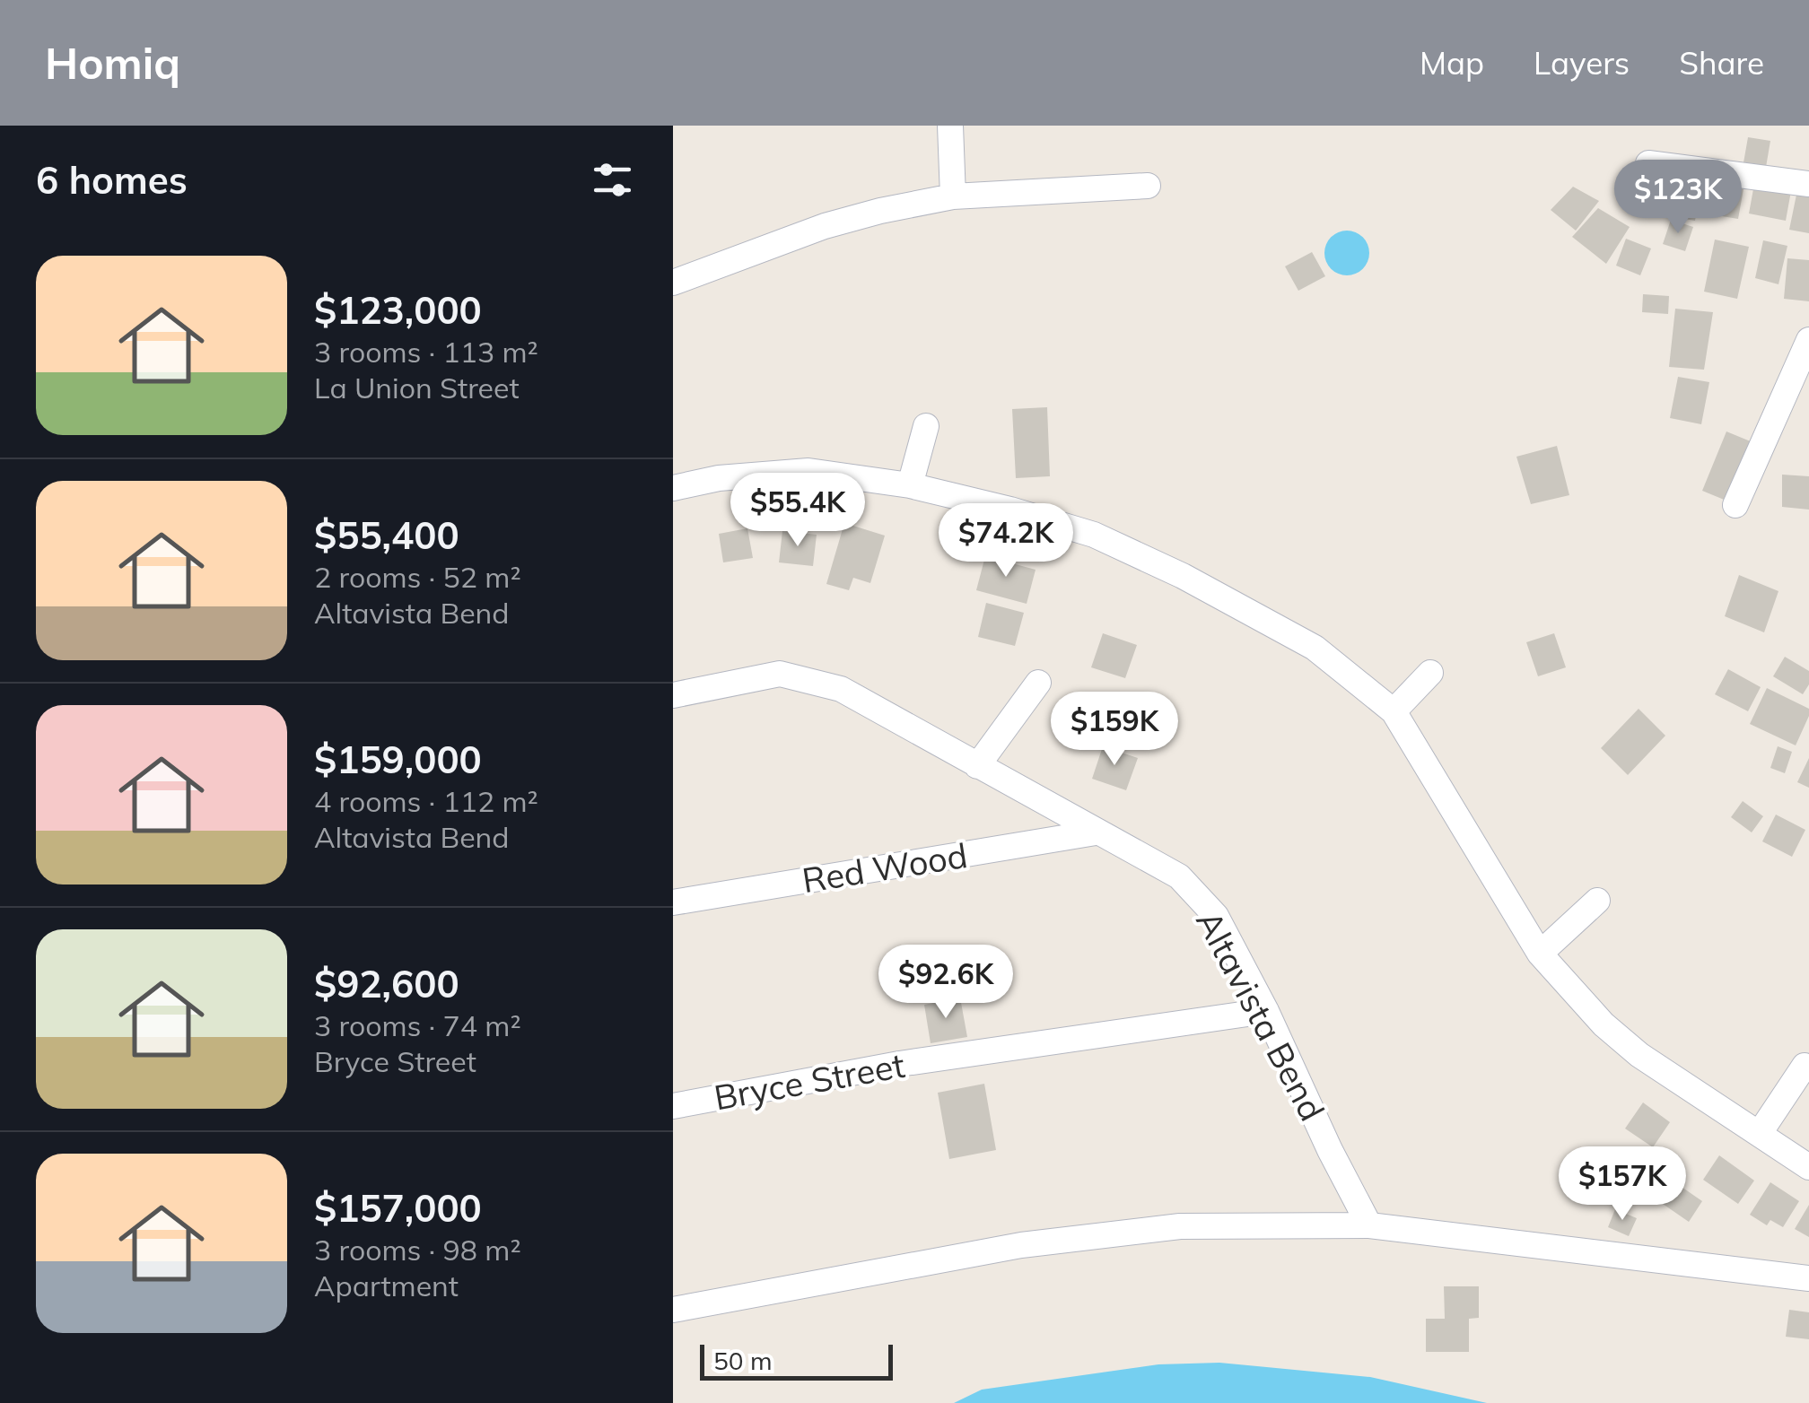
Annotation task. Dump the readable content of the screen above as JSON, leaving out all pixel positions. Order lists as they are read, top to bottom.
{
  "streets": {
    "street": ["Red Wood", "Altavista Bend", "Bryce Street"]
  },
  "crossings": [
    ["Red Wood", "Altavista Bend"],
    ["Altavista Bend", "Bryce Street"]
  ],
  "scale_bar": "50 m",
  "page": {
    "header": "Homiq",
    "nav": ["Map", "Layers", "Share"],
    "heading": "6 homes",
    "price": [
      "$123K",
      "$55.4K",
      "$74.2K",
      "$159K",
      "$92.6K",
      "$157K"
    ],
    "list": [
      {
        "name": "$123,000",
        "note": "3 rooms · 113 m² · La Union Street"
      },
      {
        "name": "$55,400",
        "note": "2 rooms · 52 m² · Altavista Bend"
      },
      {
        "name": "$159,000",
        "note": "4 rooms · 112 m² · Altavista Bend"
      },
      {
        "name": "$92,600",
        "note": "3 rooms · 74 m² · Bryce Street"
      },
      {
        "name": "$157,000",
        "note": "3 rooms · 98 m² · Apartment"
      }
    ],
    "scale": "50 m"
  }
}
